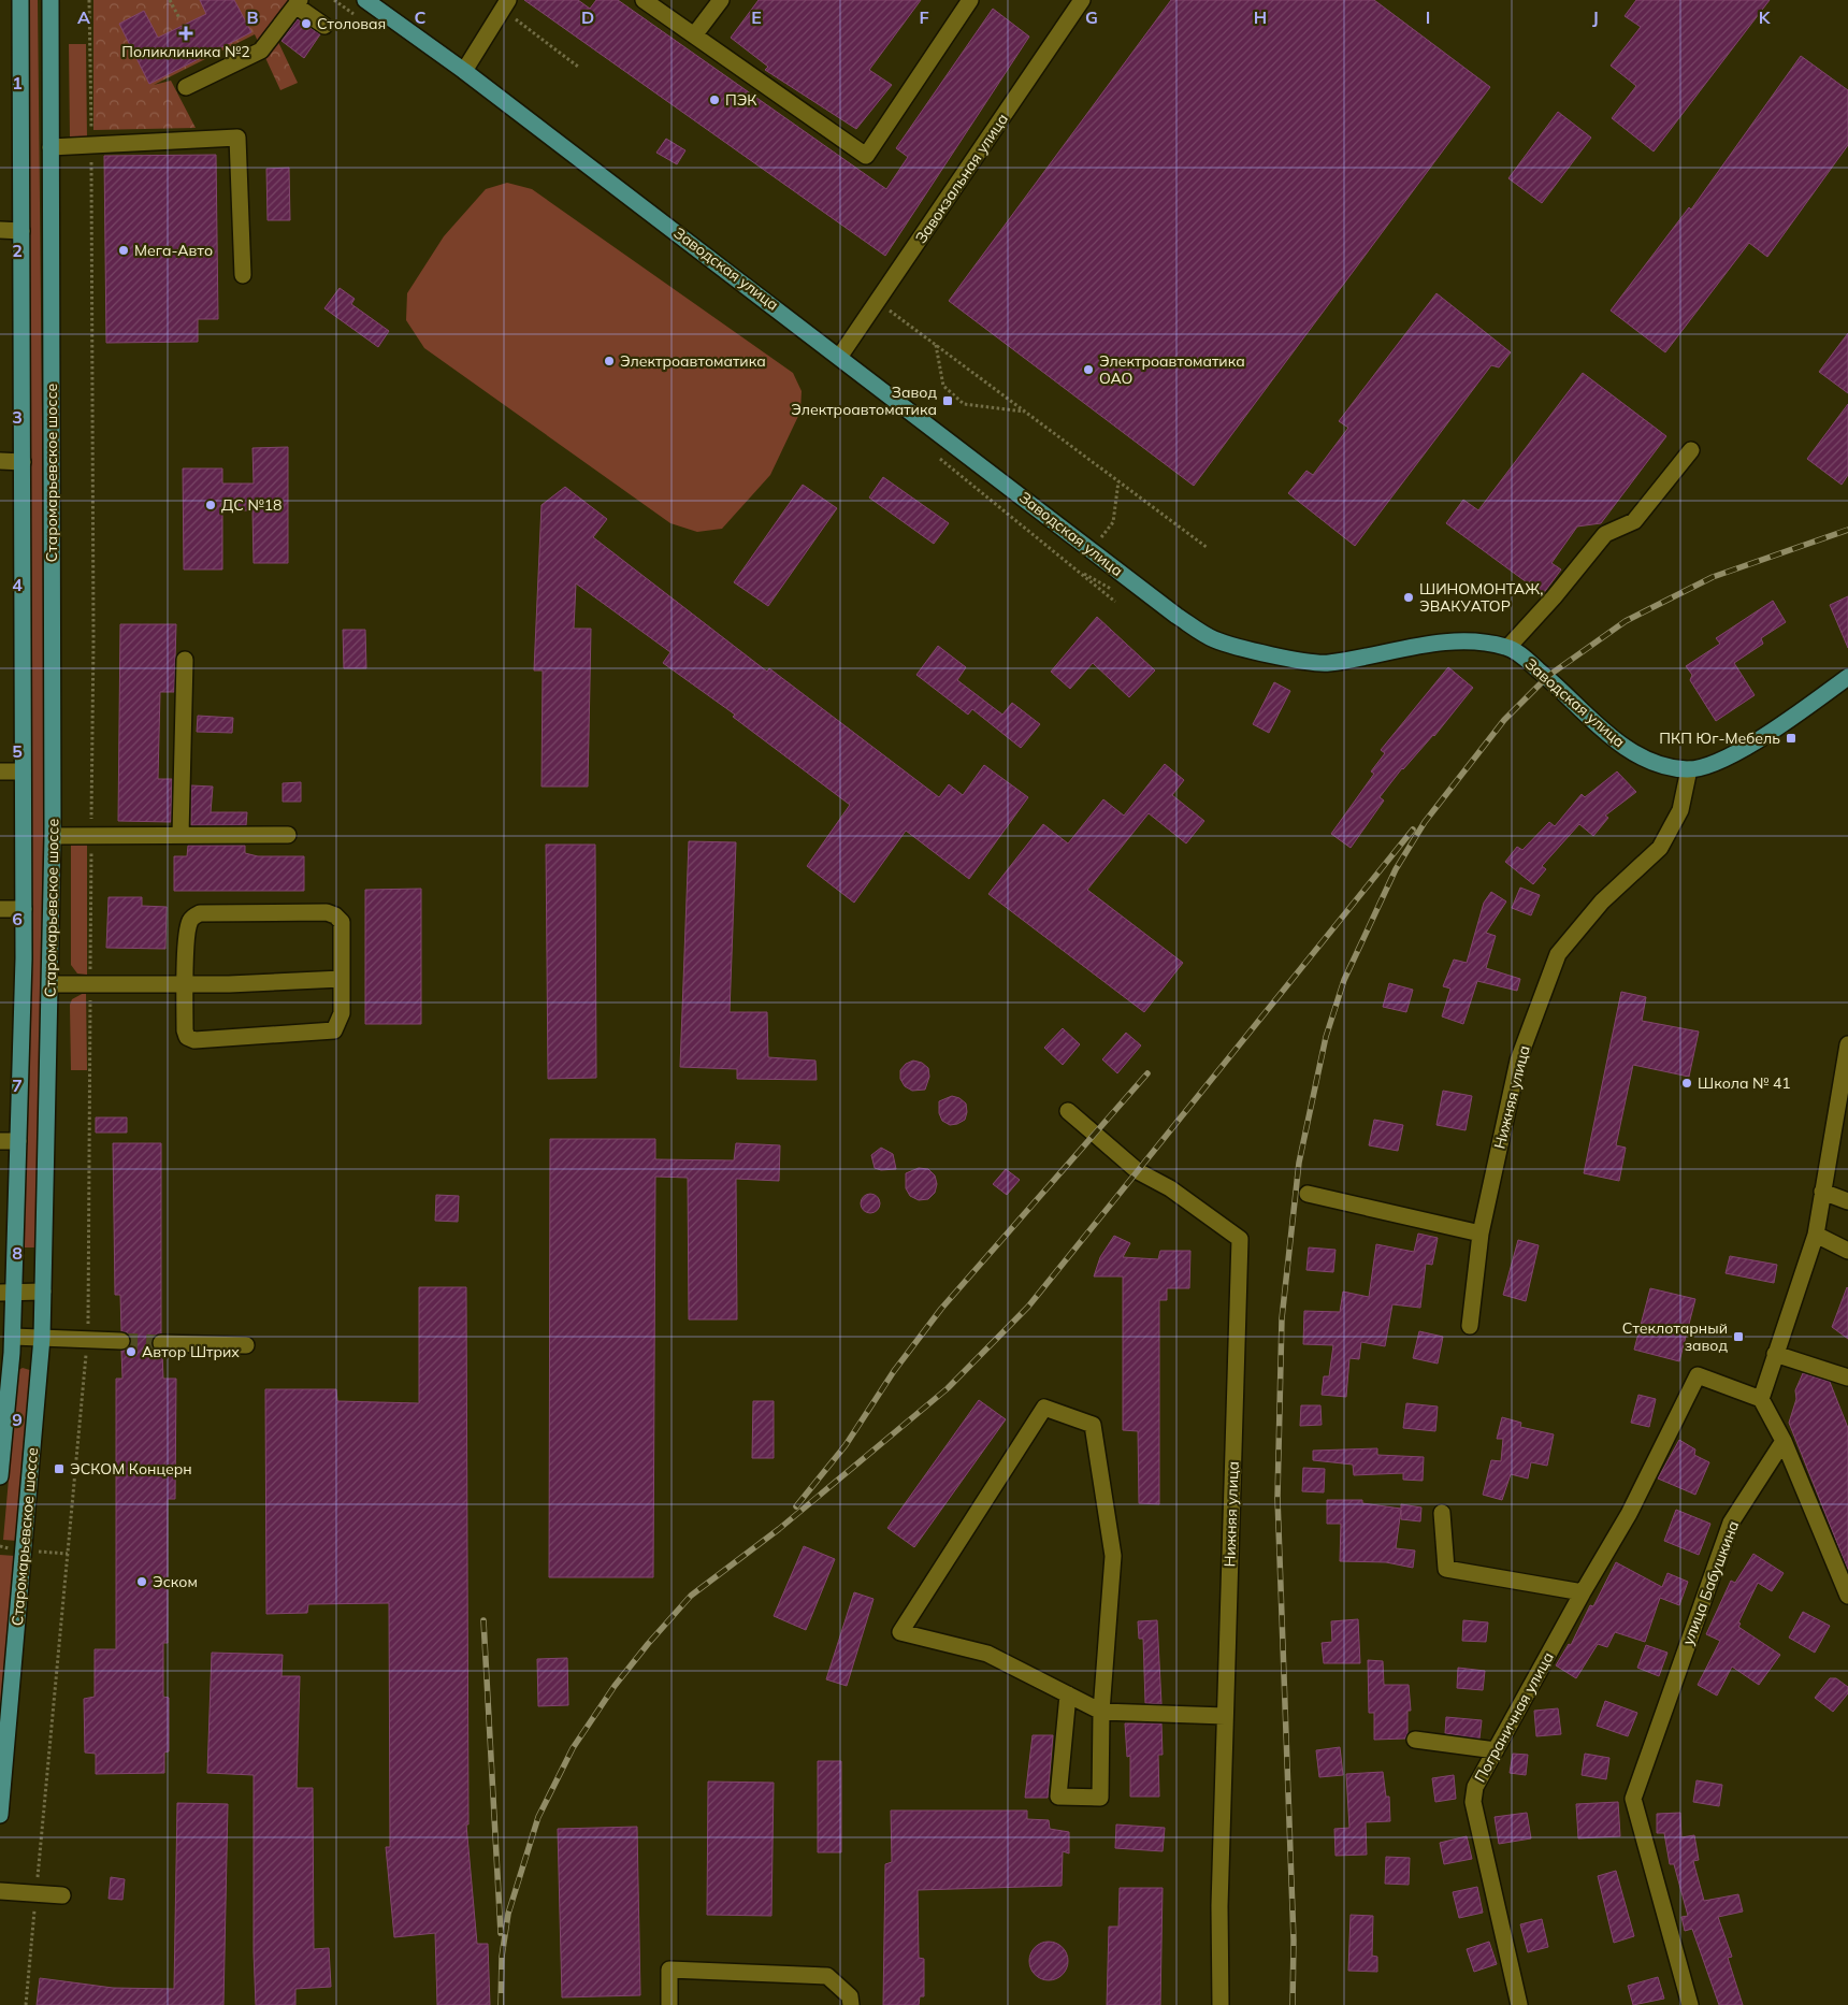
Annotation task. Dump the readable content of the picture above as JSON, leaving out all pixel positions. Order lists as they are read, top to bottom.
{
  "streets": {
    "main road": ["Заводская улица", "Старомарьевское шоссе"],
    "street": [
      "Завокзальная улица",
      "Нижняя улица",
      "улица Бабушкина",
      "Пограничная улица"
    ]
  },
  "crossings": [
    ["Завокзальная улица", "Заводская улица"],
    ["Заводская улица", "Нижняя улица"]
  ],
  "places": {
    "other": [
      "Столовая",
      "ПЭК",
      "Мега-Авто",
      "Электроавтоматика",
      "Электроавтоматика ОАО",
      "ДС №18",
      "ШИНОМОНТАЖ, ЭВАКУАТОР",
      "Школа № 41",
      "Автор Штрих",
      "Эском"
    ],
    "health": ["Поликлиника №2"],
    "transit": [
      "Завод Электроавтоматика",
      "ПКП Юг-Мебель",
      "Стеклотарный завод",
      "ЭСКОМ Концерн"
    ]
  },
  "grid": {
    "columns": [
      "A",
      "B",
      "C",
      "D",
      "E",
      "F",
      "G",
      "H",
      "I",
      "J",
      "K"
    ],
    "rows": [
      "1",
      "2",
      "3",
      "4",
      "5",
      "6",
      "7",
      "8",
      "9"
    ]
  }
}
